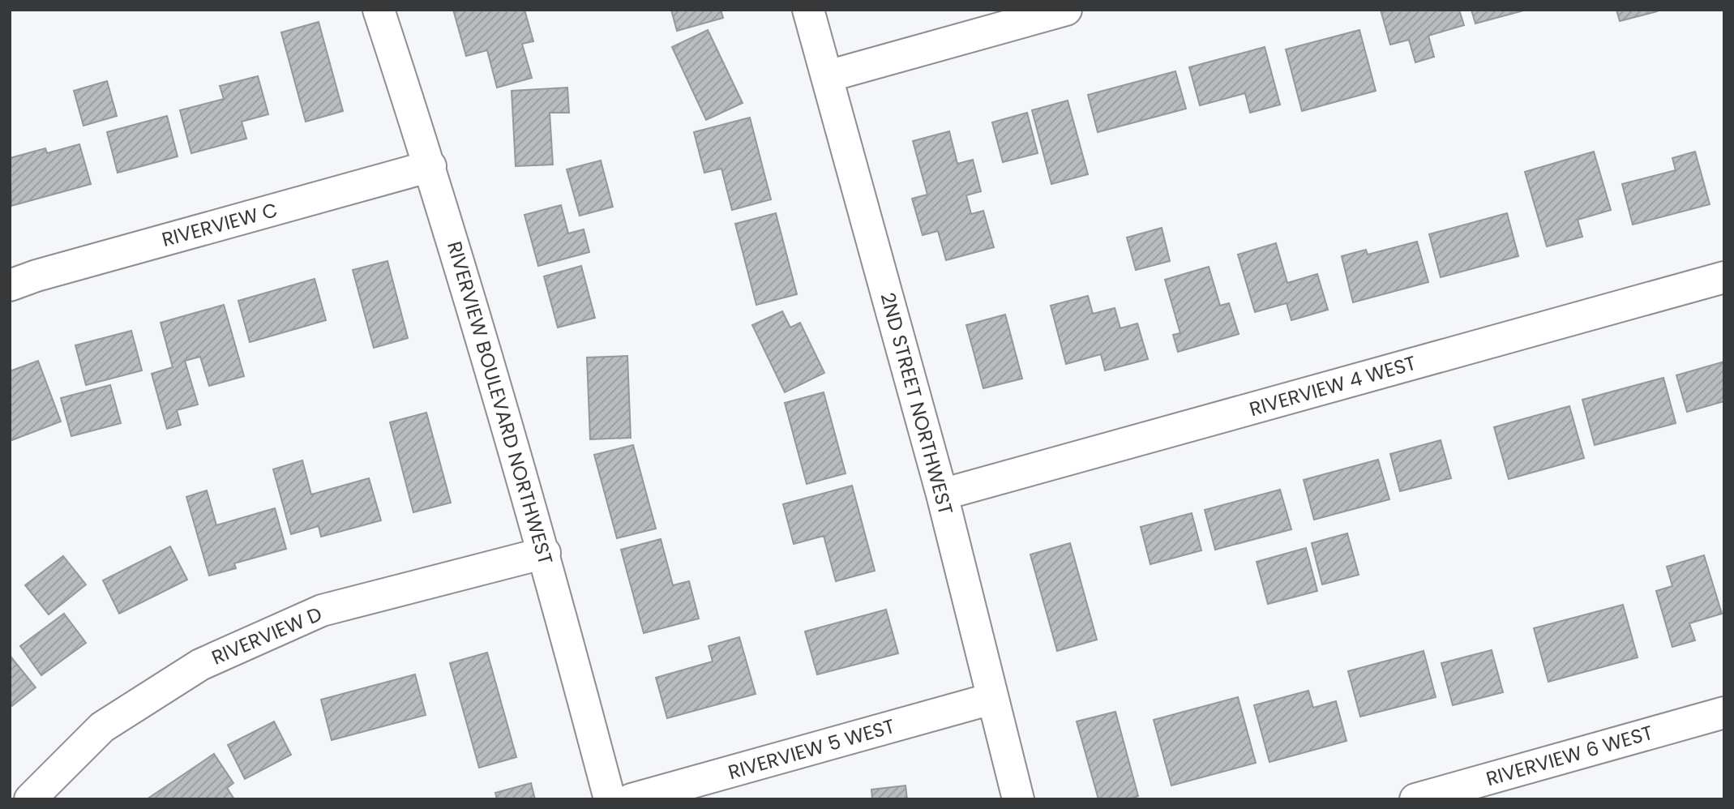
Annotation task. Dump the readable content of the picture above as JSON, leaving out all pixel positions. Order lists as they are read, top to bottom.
{
  "streets": {
    "street": [
      "RIVERVIEW C",
      "RIVERVIEW 4 WEST",
      "RIVERVIEW BOULEVARD NORTHWEST",
      "2ND STREET NORTHWEST",
      "RIVERVIEW D",
      "RIVERVIEW 5 WEST",
      "RIVERVIEW 6 WEST"
    ]
  },
  "crossings": [
    ["RIVERVIEW C", "RIVERVIEW BOULEVARD NORTHWEST"],
    ["RIVERVIEW 4 WEST", "2ND STREET NORTHWEST"],
    ["RIVERVIEW BOULEVARD NORTHWEST", "RIVERVIEW D"],
    ["2ND STREET NORTHWEST", "RIVERVIEW 5 WEST"]
  ]
}
